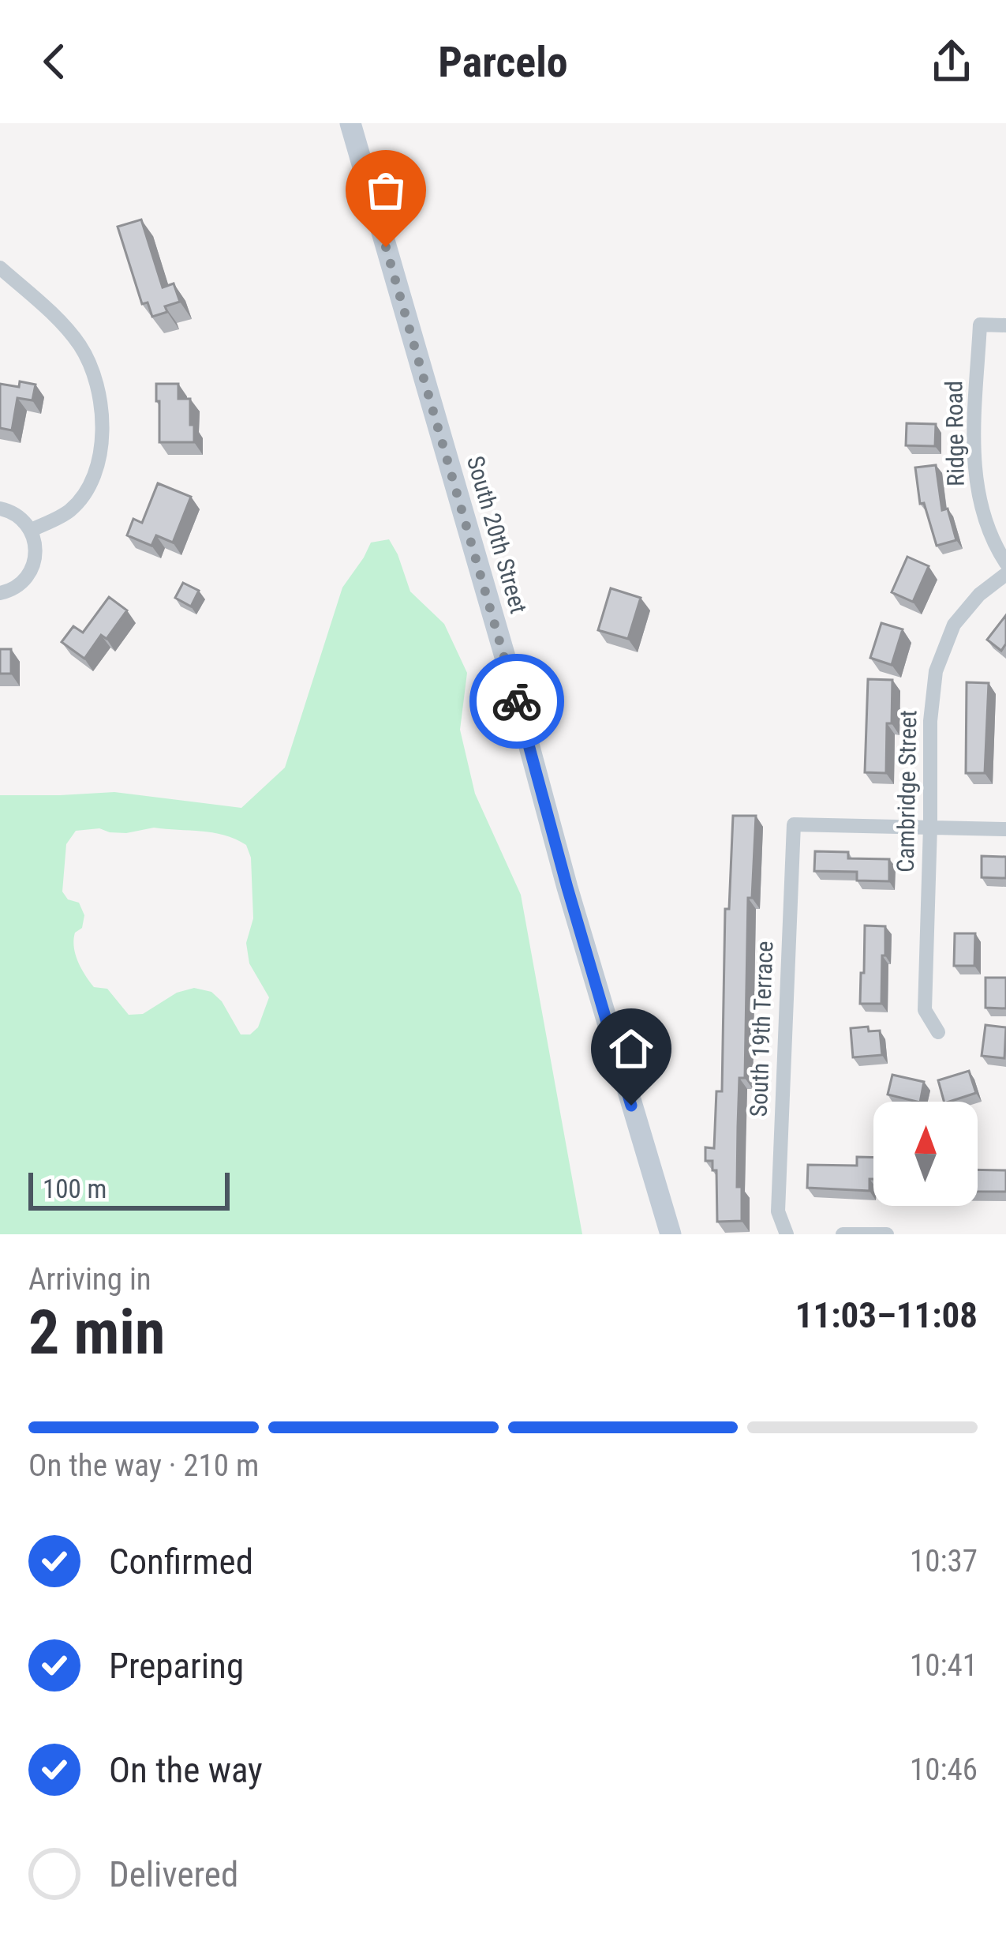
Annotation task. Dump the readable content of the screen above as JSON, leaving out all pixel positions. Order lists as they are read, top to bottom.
{
  "streets": {
    "main road": ["South 20th Street"],
    "street": ["Ridge Road", "Cambridge Street", "South 19th Terrace"]
  },
  "crossings": [
    ["Cambridge Street", "South 19th Terrace"]
  ],
  "scale_bar": "100 m",
  "north": "top",
  "page": {
    "header": "Parcelo",
    "scale": "100 m",
    "heading": ["2 min", "Arriving in", "11:03–11:08"],
    "bar": "On the way · 210 m",
    "list": [
      ["Confirmed", "10:37"],
      ["Preparing", "10:41"],
      ["On the way", "10:46"],
      "Delivered"
    ]
  }
}
